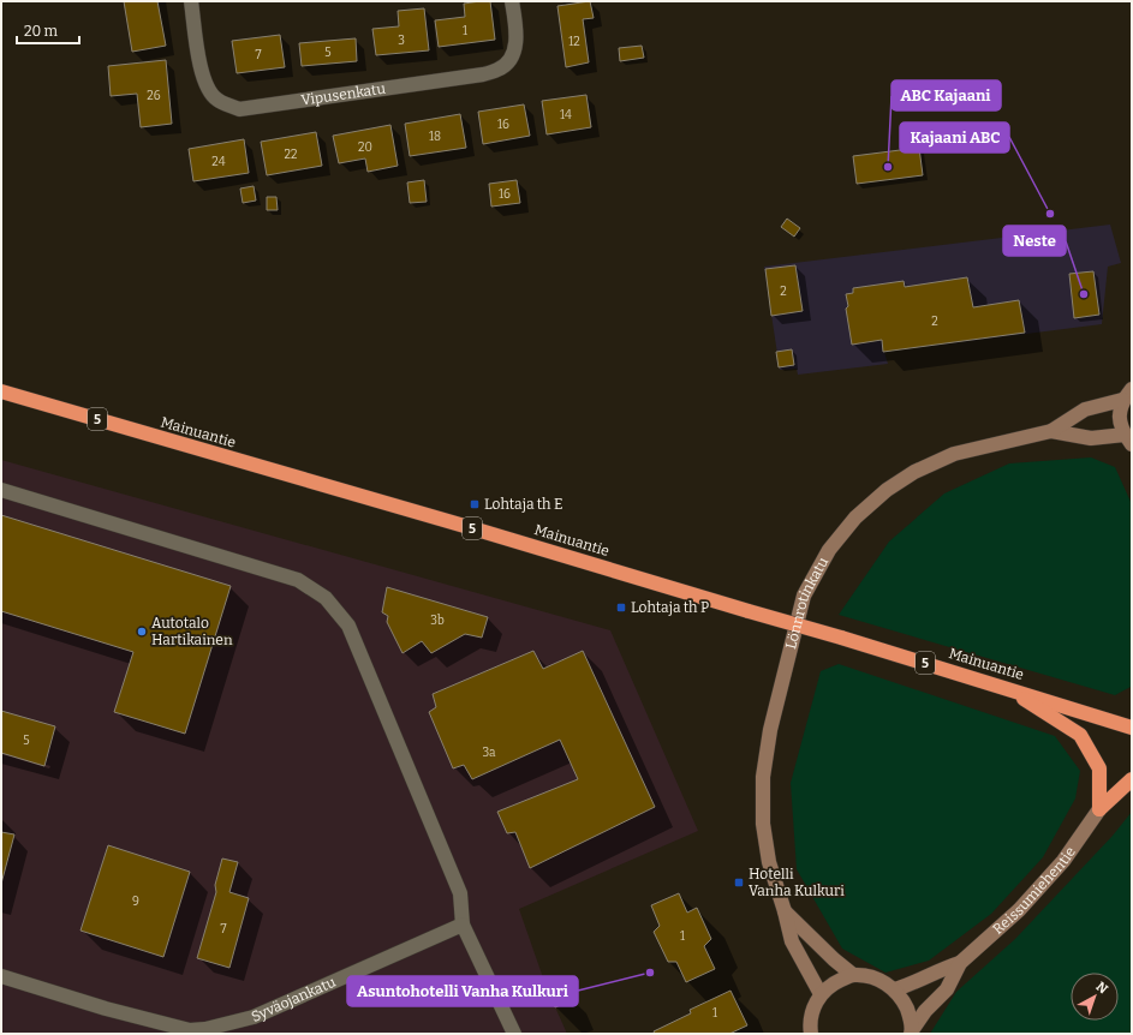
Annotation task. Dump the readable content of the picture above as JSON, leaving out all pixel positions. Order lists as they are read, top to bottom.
{
  "streets": {
    "highway": ["5", "Mainuantie"],
    "street": [
      "Vipusenkatu",
      "Lönnrotinkatu",
      "Reissumiehentie",
      "Syväojankatu"
    ]
  },
  "places": {
    "other": [
      "ABC Kajaani",
      "Kajaani ABC",
      "Neste",
      "Autotalo Hartikainen",
      "Asuntohotelli Vanha Kulkuri"
    ],
    "transit": ["Lohtaja th E", "Lohtaja th P", "Hotelli Vanha Kulkuri"]
  },
  "house_numbers": [
    "1",
    "3",
    "12",
    "5",
    "7",
    "26",
    "14",
    "16",
    "18",
    "20",
    "22",
    "24",
    "16",
    "2",
    "2",
    "3b",
    "5",
    "3a",
    "9",
    "7",
    "1",
    "1"
  ],
  "scale_bar": "20 m",
  "north": "top right"
}
